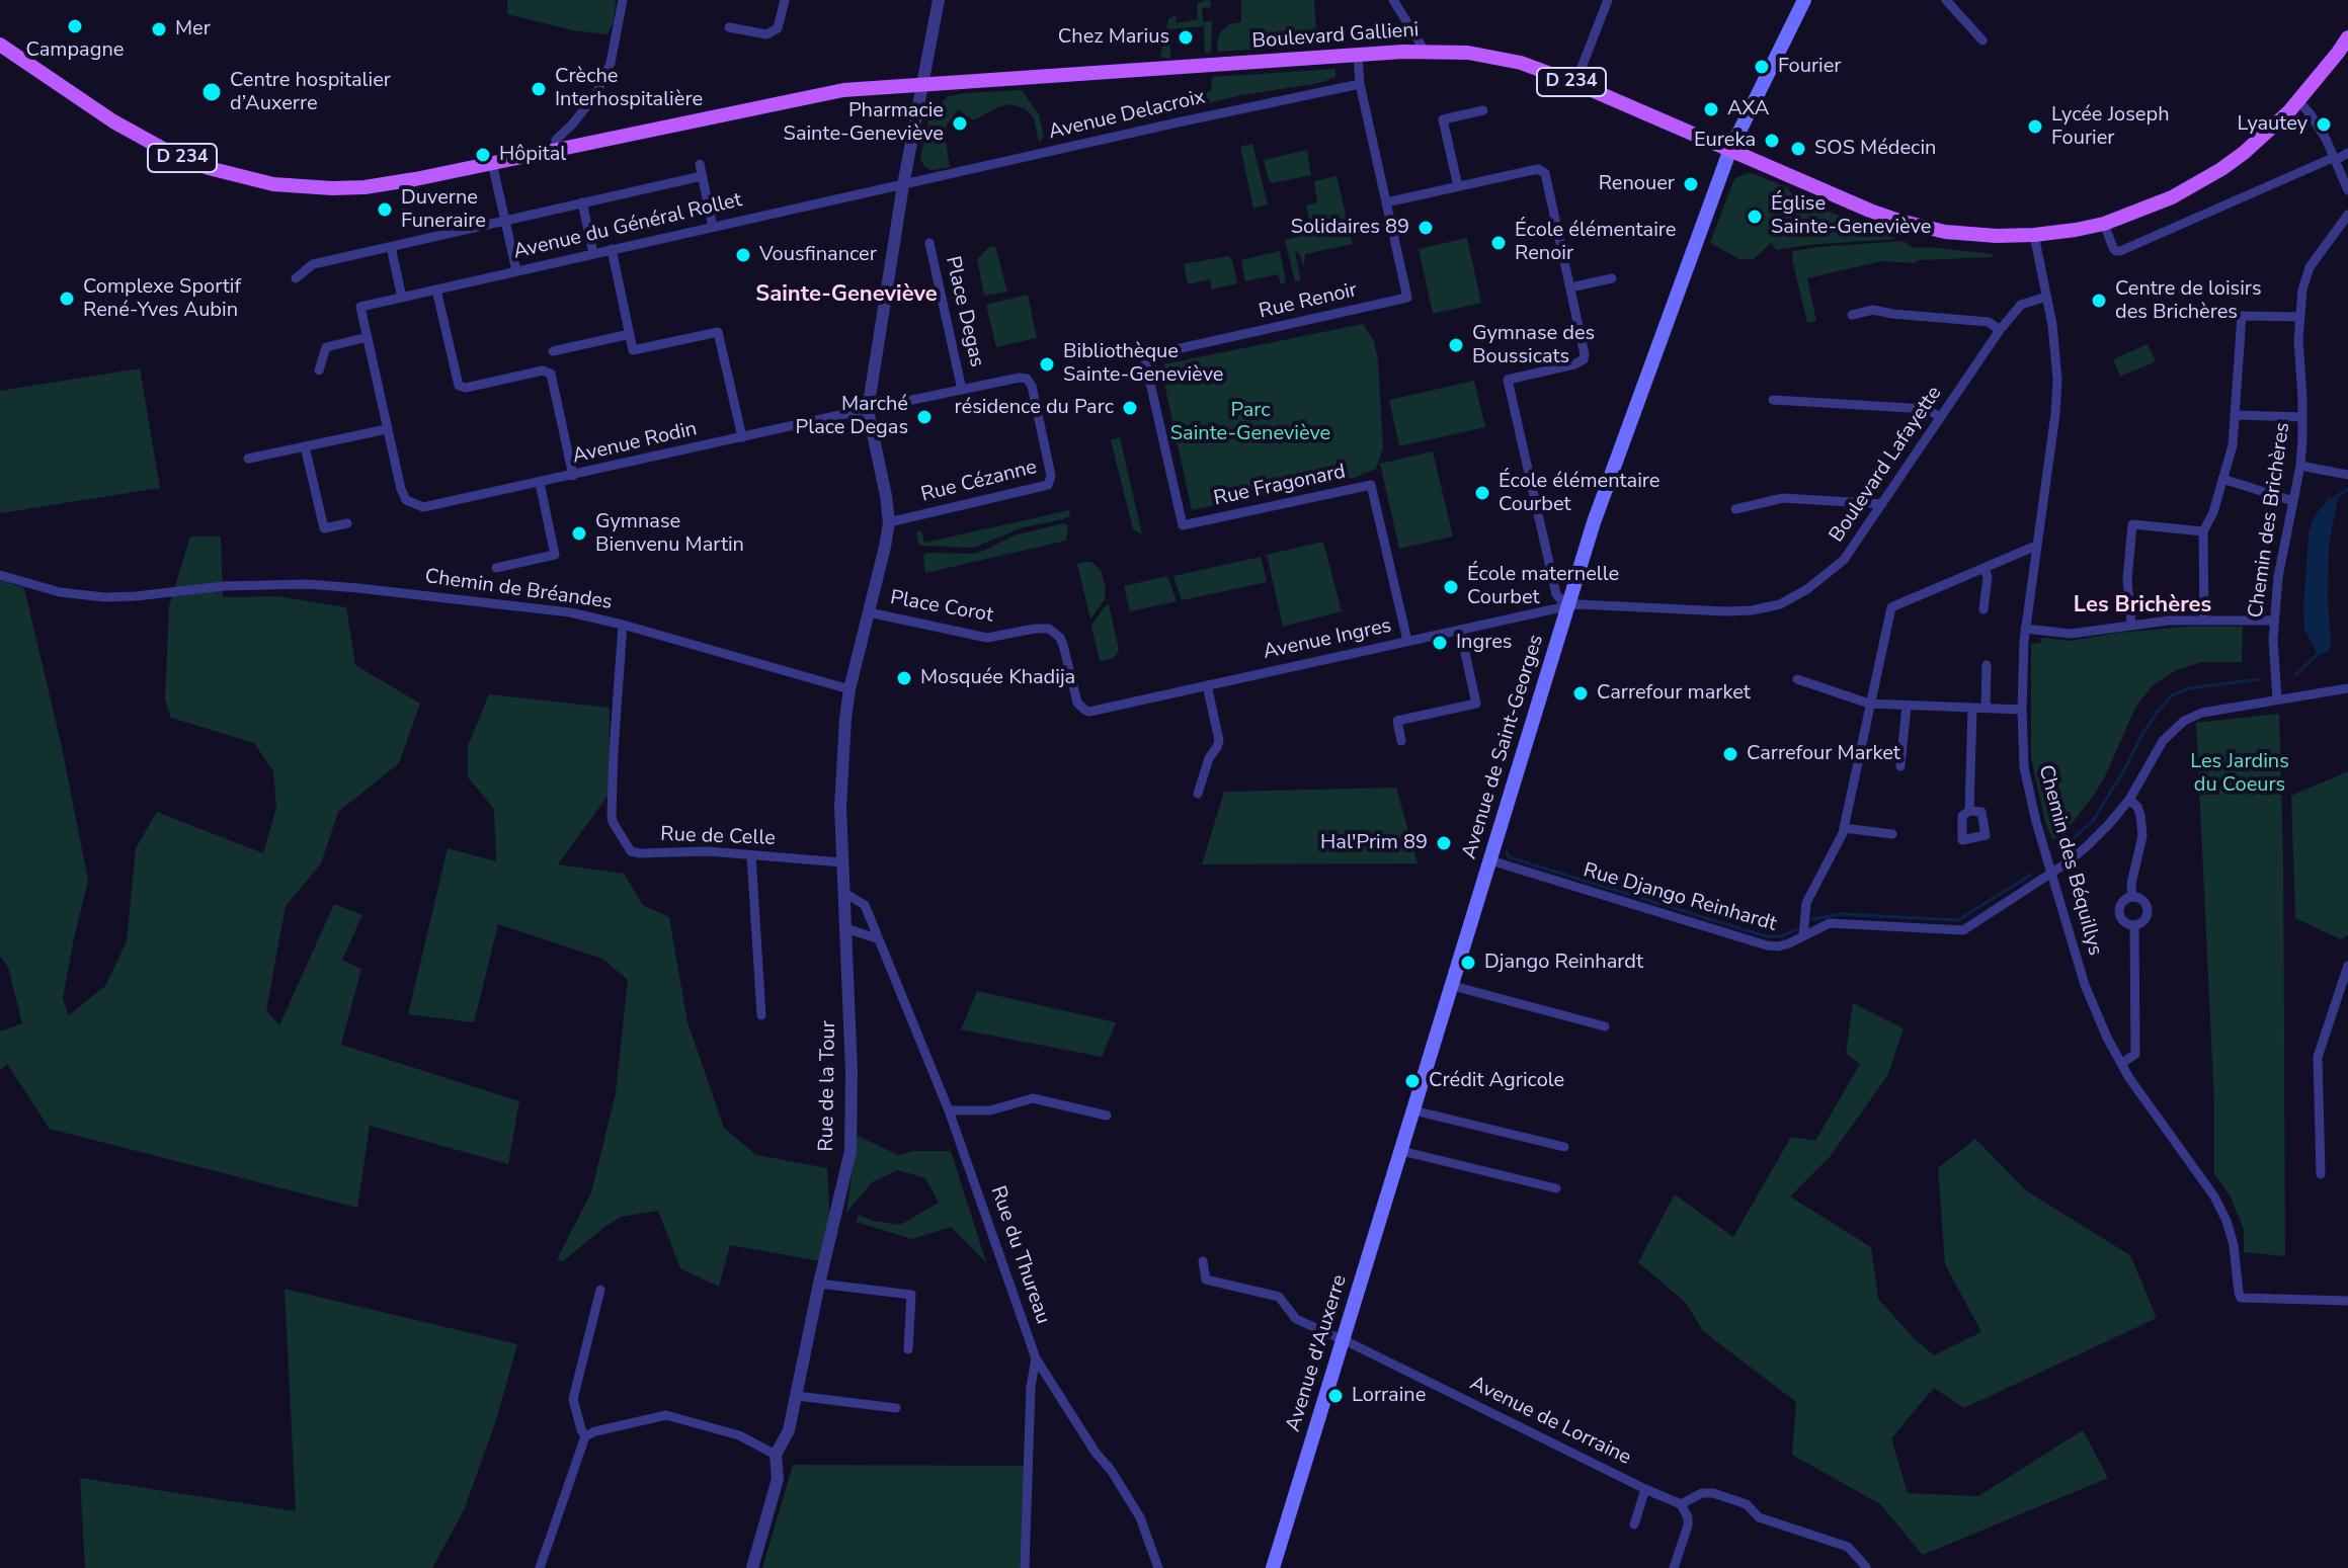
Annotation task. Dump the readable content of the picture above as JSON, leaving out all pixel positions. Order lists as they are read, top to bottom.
{
  "streets": {
    "main road": [
      "Boulevard Gallieni",
      "D 234",
      "Avenue de Saint-Georges",
      "Avenue d'Auxerre"
    ],
    "street": [
      "Avenue Delacroix",
      "Avenue du Général Rollet",
      "Rue Renoir",
      "Place Degas",
      "Avenue Rodin",
      "Boulevard Lafayette",
      "Rue Cézanne",
      "Rue Fragonard",
      "Chemin des Brichères",
      "Chemin de Bréandes",
      "Place Corot",
      "Avenue Ingres",
      "Rue de Celle",
      "Chemin des Béquillys",
      "Rue Django Reinhardt",
      "Rue de la Tour",
      "Rue du Thureau",
      "Avenue de Lorraine"
    ]
  },
  "crossings": [
    ["Boulevard Gallieni", "D 234"],
    ["Boulevard Gallieni", "Rue Renoir"],
    ["Boulevard Gallieni", "Avenue de Saint-Georges"],
    ["D 234", "Avenue de Saint-Georges"],
    ["Avenue Delacroix", "Avenue du Général Rollet"],
    ["Avenue Delacroix", "Rue Renoir"],
    ["Rue Renoir", "Rue Fragonard"],
    ["Place Degas", "Avenue Rodin"],
    ["Place Degas", "Rue Cézanne"],
    ["Place Degas", "Rue de la Tour"],
    ["Avenue Rodin", "Rue de la Tour"],
    ["Boulevard Lafayette", "Avenue Ingres"],
    ["Boulevard Lafayette", "Avenue de Saint-Georges"],
    ["Boulevard Lafayette", "Chemin des Béquillys"],
    ["Rue Cézanne", "Rue de la Tour"],
    ["Rue Fragonard", "Avenue Ingres"],
    ["Chemin des Brichères", "Rue Django Reinhardt"],
    ["Chemin de Bréandes", "Rue de Celle"],
    ["Chemin de Bréandes", "Rue de la Tour"],
    ["Place Corot", "Avenue Ingres"],
    ["Place Corot", "Rue de la Tour"],
    ["Avenue Ingres", "Avenue de Saint-Georges"],
    ["Avenue de Saint-Georges", "Rue Django Reinhardt"],
    ["Avenue de Saint-Georges", "Avenue d'Auxerre"],
    ["Rue de Celle", "Rue de la Tour"],
    ["Chemin des Béquillys", "Rue Django Reinhardt"],
    ["Rue de la Tour", "Rue du Thureau"],
    ["Avenue d'Auxerre", "Avenue de Lorraine"]
  ],
  "districts": ["Sainte-Geneviève", "Les Brichères"],
  "parks": ["Parc Sainte-Geneviève", "Les Jardins du Coeurs"],
  "places": [
    "Campagne",
    "Mer",
    "Chez Marius",
    "Fourier",
    "Crèche Interhospitalière",
    "Centre hospitalier d’Auxerre",
    "AXA",
    "Pharmacie Sainte-Geneviève",
    "Lyautey",
    "Lycée Joseph Fourier",
    "Eureka",
    "SOS Médecin",
    "Hôpital",
    "Renouer",
    "Duverne Funeraire",
    "Église Sainte-Geneviève",
    "Solidaires 89",
    "École élémentaire Renoir",
    "Vousfinancer",
    "Complexe Sportif René-Yves Aubin",
    "Centre de loisirs des Brichères",
    "Gymnase des Boussicats",
    "Bibliothèque Sainte-Geneviève",
    "résidence du Parc",
    "Marché Place Degas",
    "École élémentaire Courbet",
    "Gymnase Bienvenu Martin",
    "École maternelle Courbet",
    "Ingres",
    "Mosquée Khadija",
    "Carrefour market",
    "Carrefour Market",
    "Hal'Prim 89",
    "Django Reinhardt",
    "Crédit Agricole",
    "Lorraine"
  ]
}
